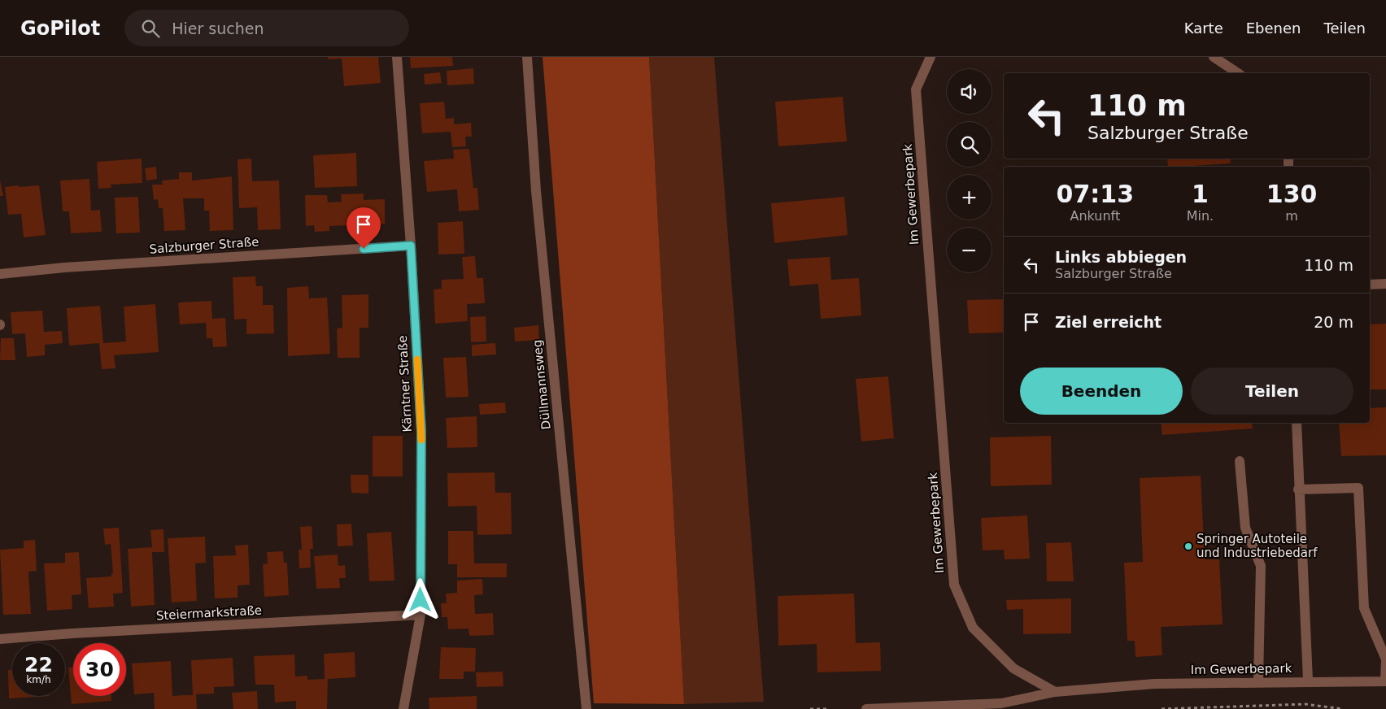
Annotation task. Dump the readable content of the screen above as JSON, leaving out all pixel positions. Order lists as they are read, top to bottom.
{
  "streets": {
    "street": [
      "Im Gewerbepark",
      "Salzburger Straße",
      "Kärntner Straße",
      "Düllmannsweg",
      "Steiermarkstraße"
    ]
  },
  "crossings": [
    ["Salzburger Straße", "Kärntner Straße"],
    ["Kärntner Straße", "Steiermarkstraße"]
  ],
  "places": ["Springer Autoteile und Industriebedarf"],
  "page": {
    "header": "GoPilot",
    "search": "Hier suchen",
    "nav": ["Karte", "Ebenen", "Teilen"],
    "map_buttons": ["+", "−"],
    "turn": ["110 m", "Salzburger Straße"],
    "eta": [
      "07:13",
      "Ankunft",
      "1",
      "Min.",
      "130",
      "m"
    ],
    "list": [
      {
        "name": "Links abbiegen",
        "note": "Salzburger Straße",
        "value": "110 m"
      },
      {
        "name": "Ziel erreicht",
        "value": "20 m"
      }
    ],
    "buttons": ["Beenden", "Teilen"],
    "speed": "22 km/h",
    "limit": "30"
  }
}
